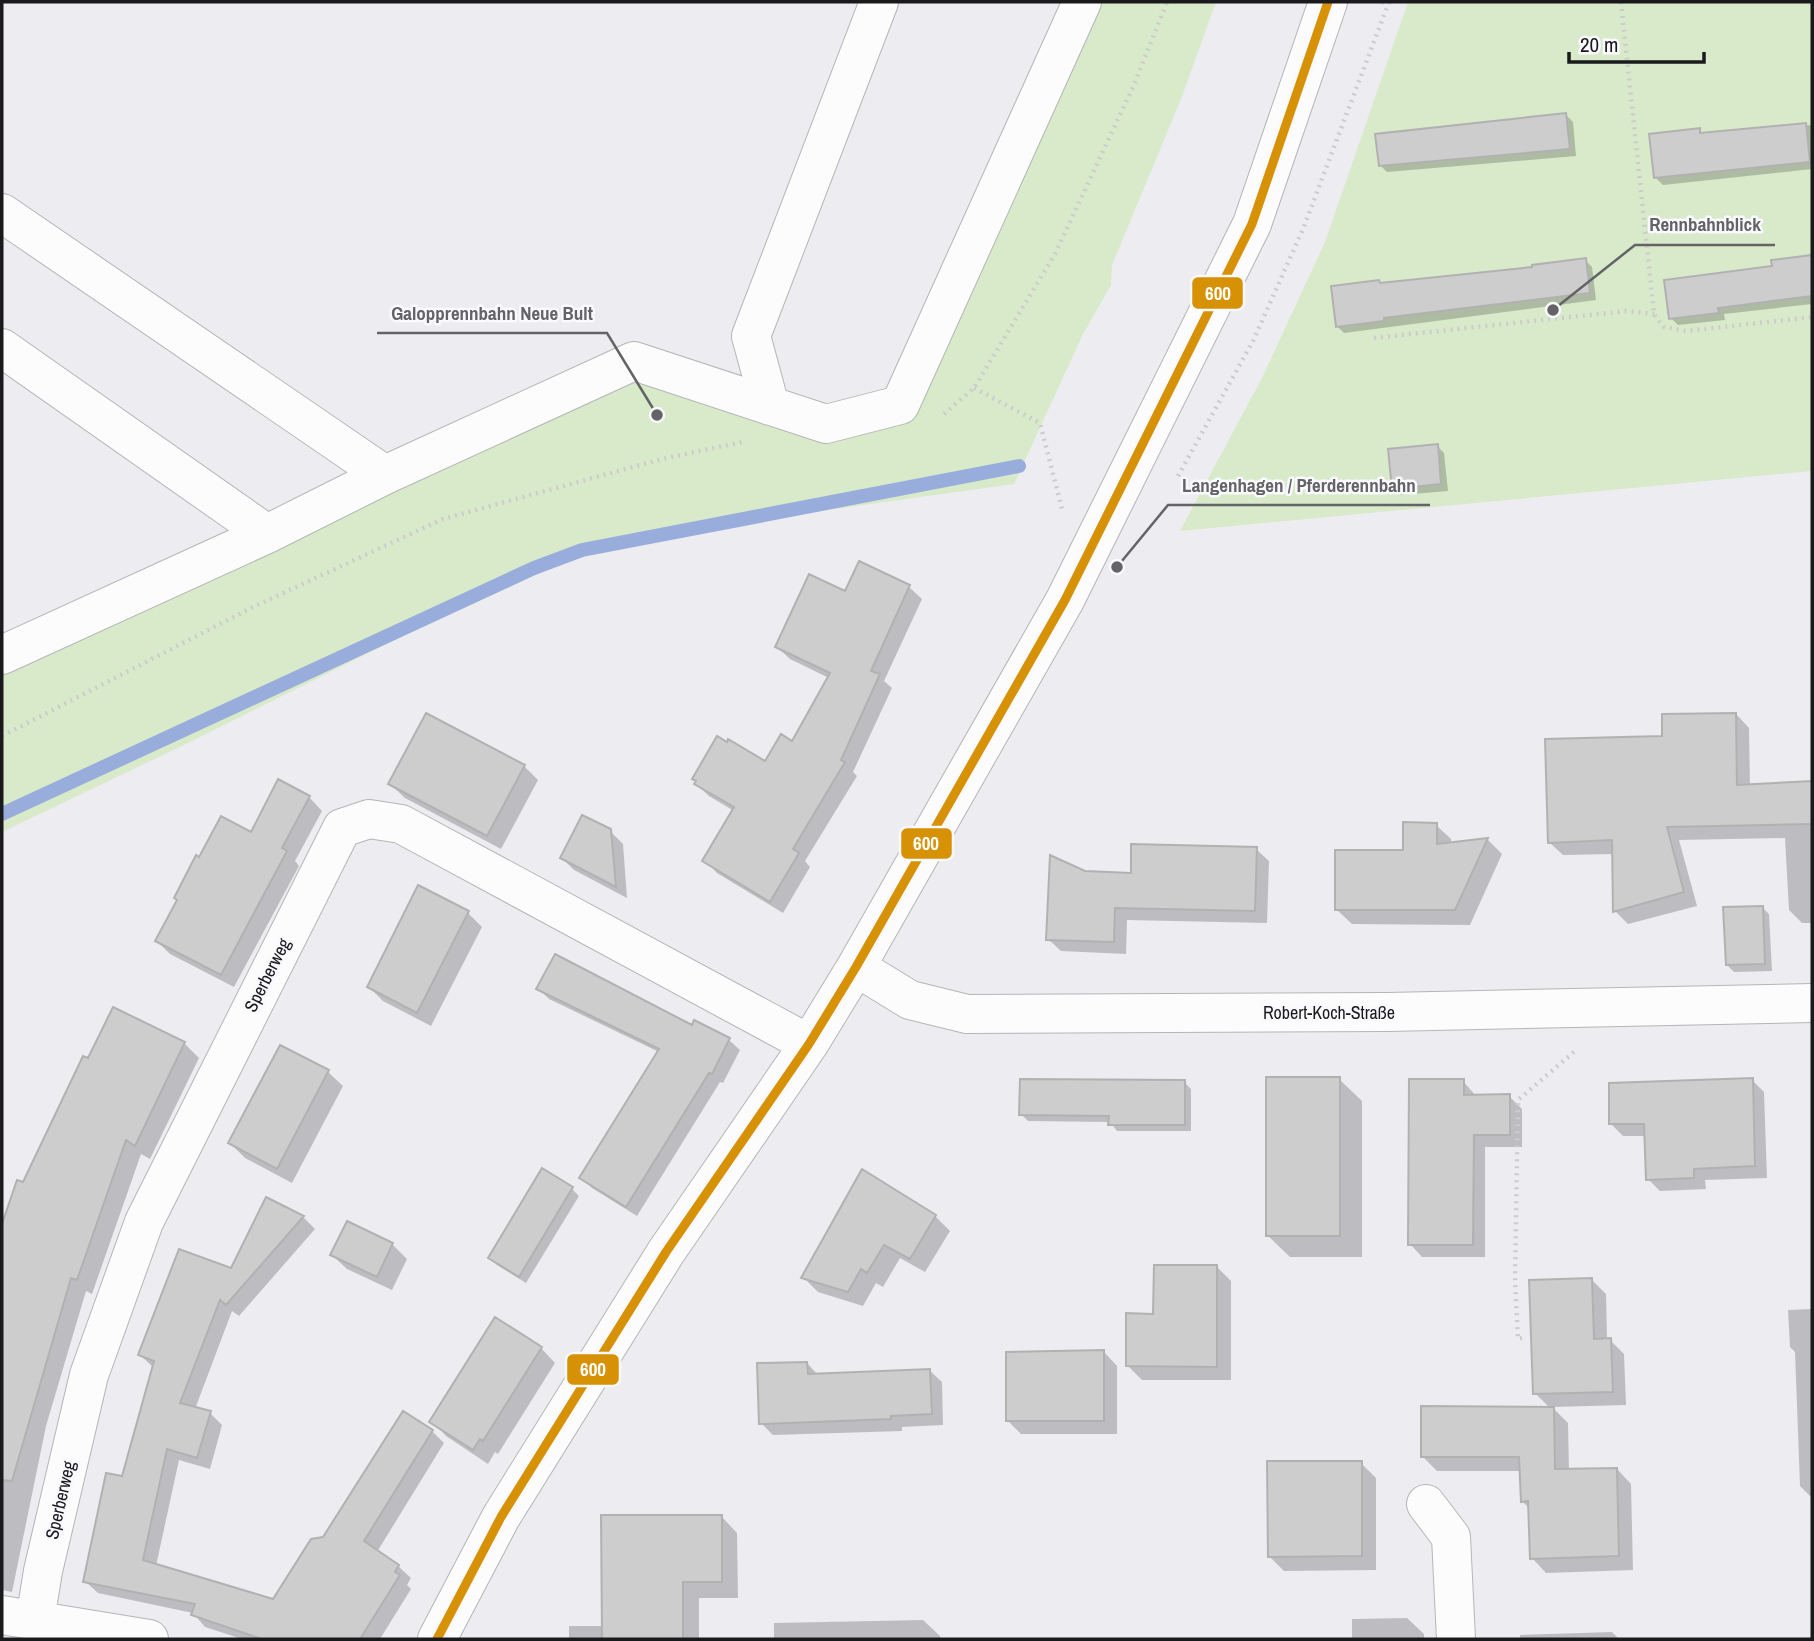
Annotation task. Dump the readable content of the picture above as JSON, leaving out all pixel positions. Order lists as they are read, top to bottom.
{
  "streets": {
    "street": ["Sperberweg", "Robert-Koch-Straße"]
  },
  "places": ["Rennbahnblick", "Galopprennbahn Neue Bult", "Langenhagen / Pferderennbahn"],
  "lines": ["transit line 600"],
  "scale_bar": "20 m"
}
